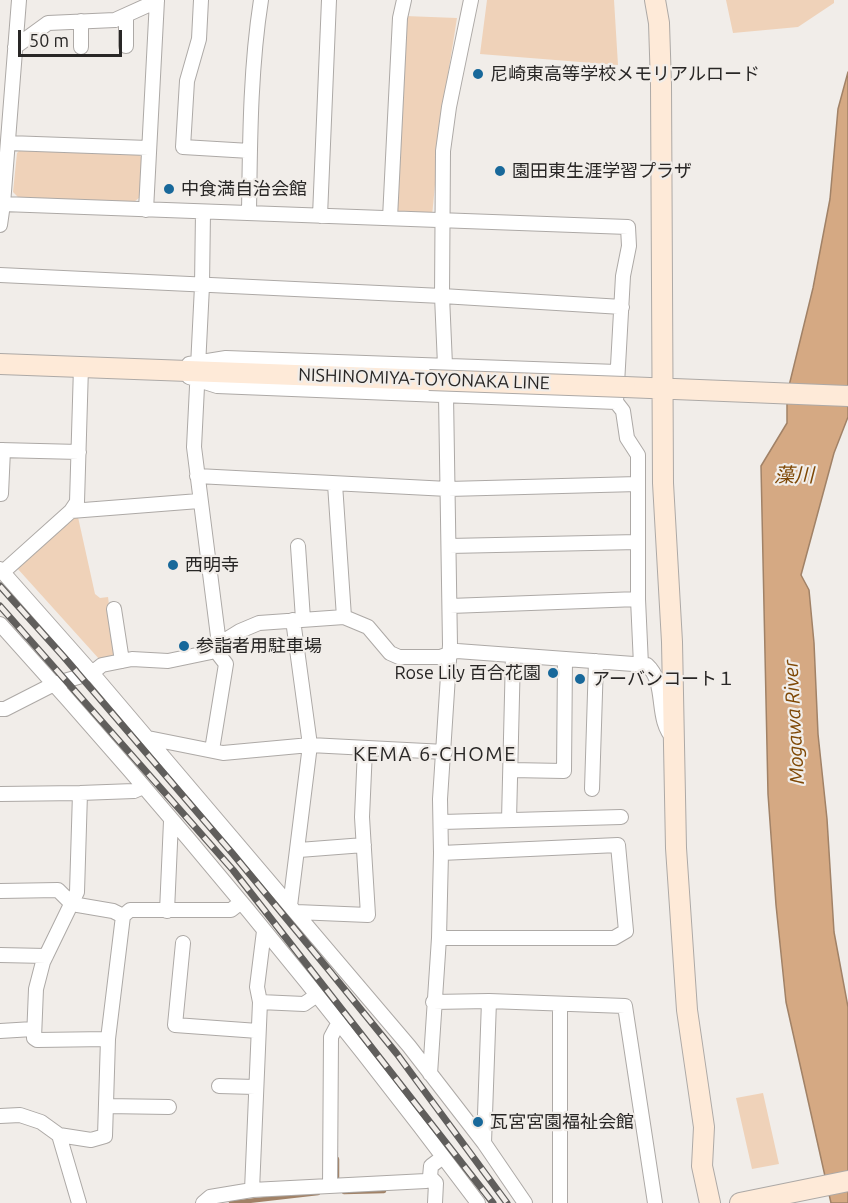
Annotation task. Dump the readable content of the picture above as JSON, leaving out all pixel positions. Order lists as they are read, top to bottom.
{
  "streets": {
    "street": ["NISHINOMIYA-TOYONAKA LINE"]
  },
  "districts": ["KEMA 6-CHOME"],
  "water": ["藻川", "Mogawa River"],
  "places": [
    "尼崎東高等学校メモリアルロード",
    "園田東生涯学習プラザ",
    "中食満自治会館",
    "西明寺",
    "参詣者用駐車場",
    "Rose Lily 百合花園",
    "アーバンコート１",
    "瓦宮宮園福祉会館"
  ],
  "scale_bar": "50 m"
}
